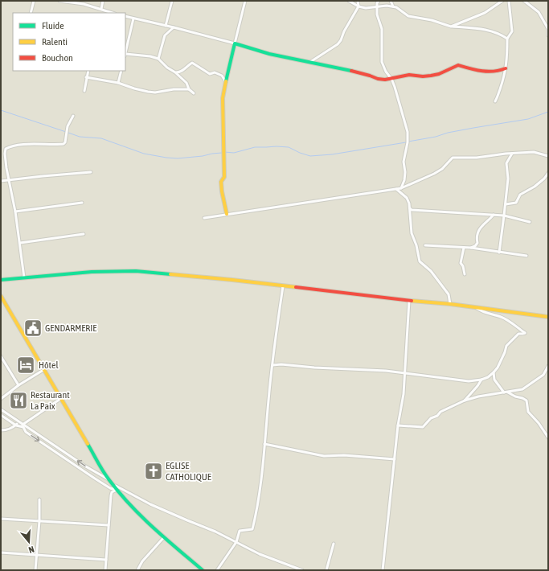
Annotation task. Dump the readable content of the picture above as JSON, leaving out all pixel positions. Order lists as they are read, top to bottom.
{
  "places": {
    "public building": ["GENDARMERIE"],
    "hotel": ["Hôtel"],
    "restaurant": ["Restaurant La Paix"],
    "church": ["EGLISE CATHOLIQUE"]
  },
  "legend": ["Fluide", "Ralenti", "Bouchon"],
  "north": "bottom"
}
